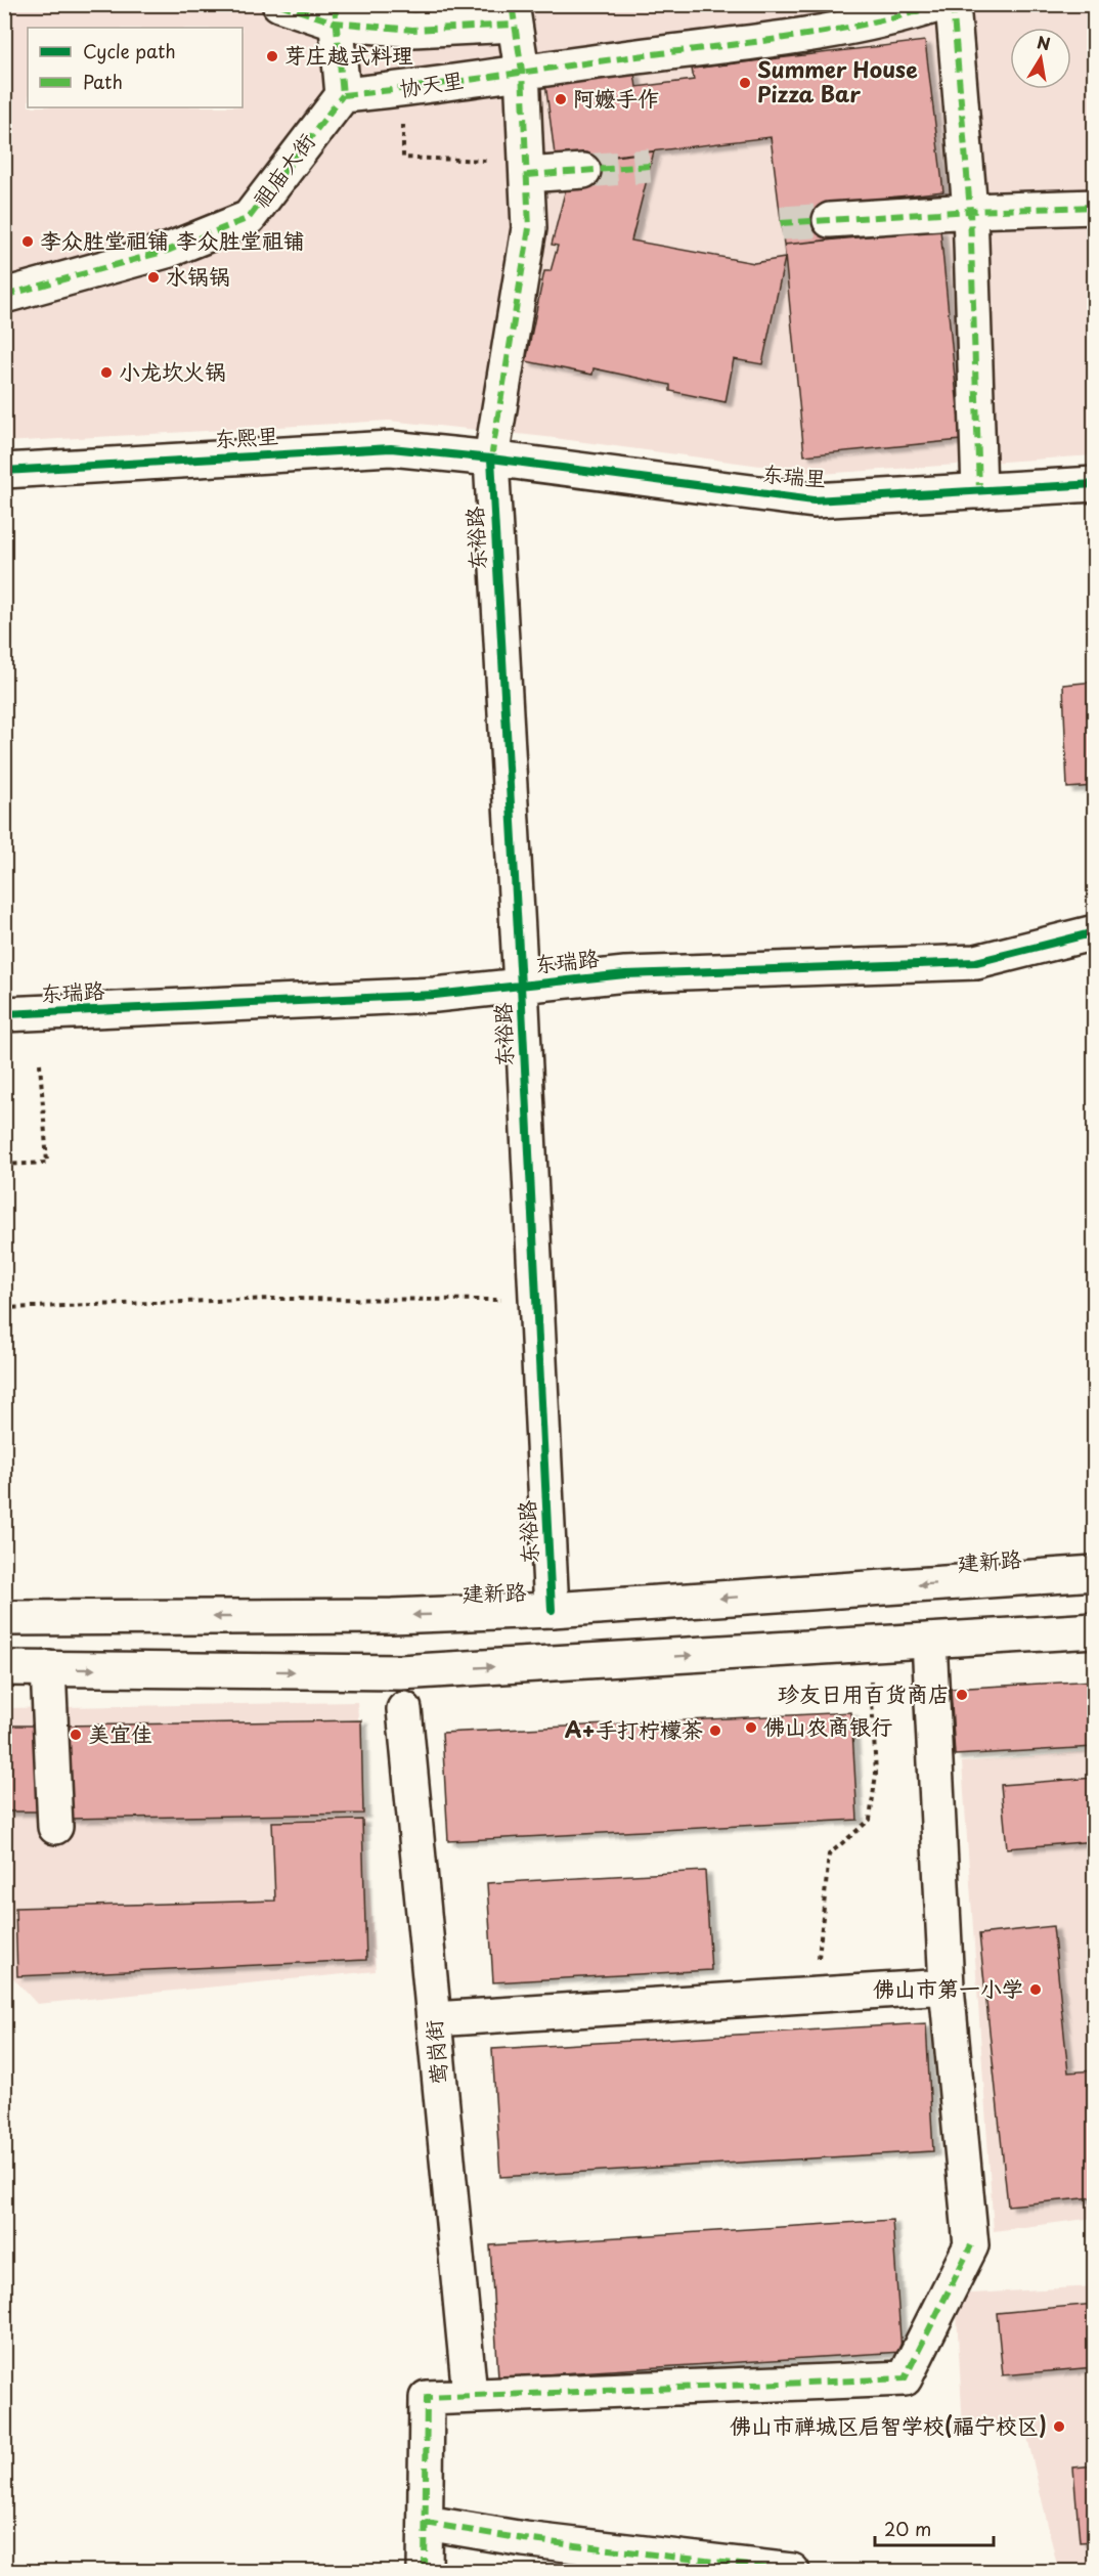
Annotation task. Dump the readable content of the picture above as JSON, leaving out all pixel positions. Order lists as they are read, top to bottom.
{
  "streets": {
    "street": [
      "协天里",
      "祖庙大街",
      "东熙里",
      "东瑞里",
      "东裕路",
      "东瑞路",
      "建新路",
      "莺岗街"
    ]
  },
  "crossings": [
    ["协天里", "祖庙大街"],
    ["协天里", "东裕路"],
    ["东熙里", "东瑞里"],
    ["东熙里", "东裕路"],
    ["东瑞里", "东裕路"],
    ["东裕路", "东瑞路"],
    ["东裕路", "建新路"]
  ],
  "places": [
    "芽庄越式料理",
    "Summer House Pizza Bar",
    "阿嬷手作",
    "李众胜堂祖铺 李众胜堂祖铺",
    "水锅锅",
    "小龙坎火锅",
    "珍友日用百货商店",
    "佛山农商银行",
    "A+手打柠檬茶",
    "美宜佳",
    "佛山市第一小学",
    "佛山市禅城区启智学校(福宁校区)"
  ],
  "legend": ["Cycle path", "Path"],
  "scale_bar": "20 m",
  "north": "top"
}
